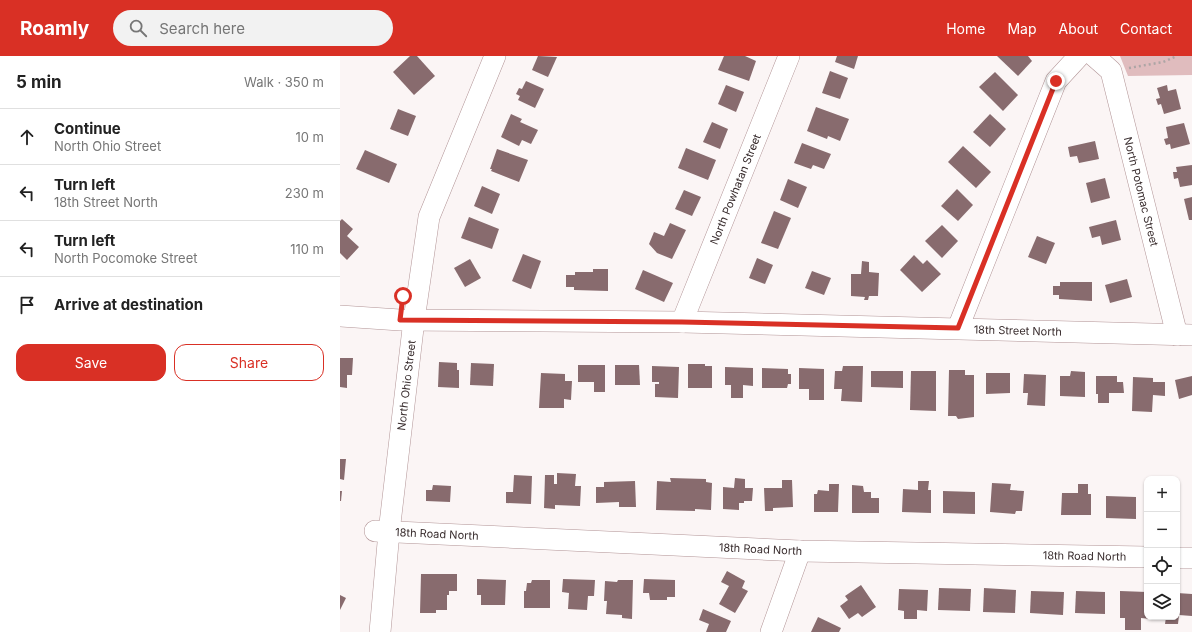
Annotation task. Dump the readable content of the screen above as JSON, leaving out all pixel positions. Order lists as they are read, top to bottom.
{
  "streets": {
    "street": [
      "North Powhatan Street",
      "North Potomac Street",
      "18th Street North",
      "North Ohio Street",
      "18th Road North"
    ]
  },
  "crossings": [
    ["North Powhatan Street", "18th Street North"],
    ["North Potomac Street", "18th Street North"],
    ["18th Street North", "North Ohio Street"],
    ["North Ohio Street", "18th Road North"]
  ],
  "page": {
    "header": "Roamly",
    "search": "Search here",
    "nav": [
      "Home",
      "Map",
      "About",
      "Contact"
    ],
    "heading": ["5 min", "Walk · 350 m"],
    "list": [
      ["Continue", "North Ohio Street", "10 m"],
      ["Turn left", "18th Street North", "230 m"],
      ["Turn left", "North Pocomoke Street", "110 m"],
      "Arrive at destination"
    ],
    "buttons": ["Save", "Share"],
    "map_buttons": ["+", "−"]
  }
}
